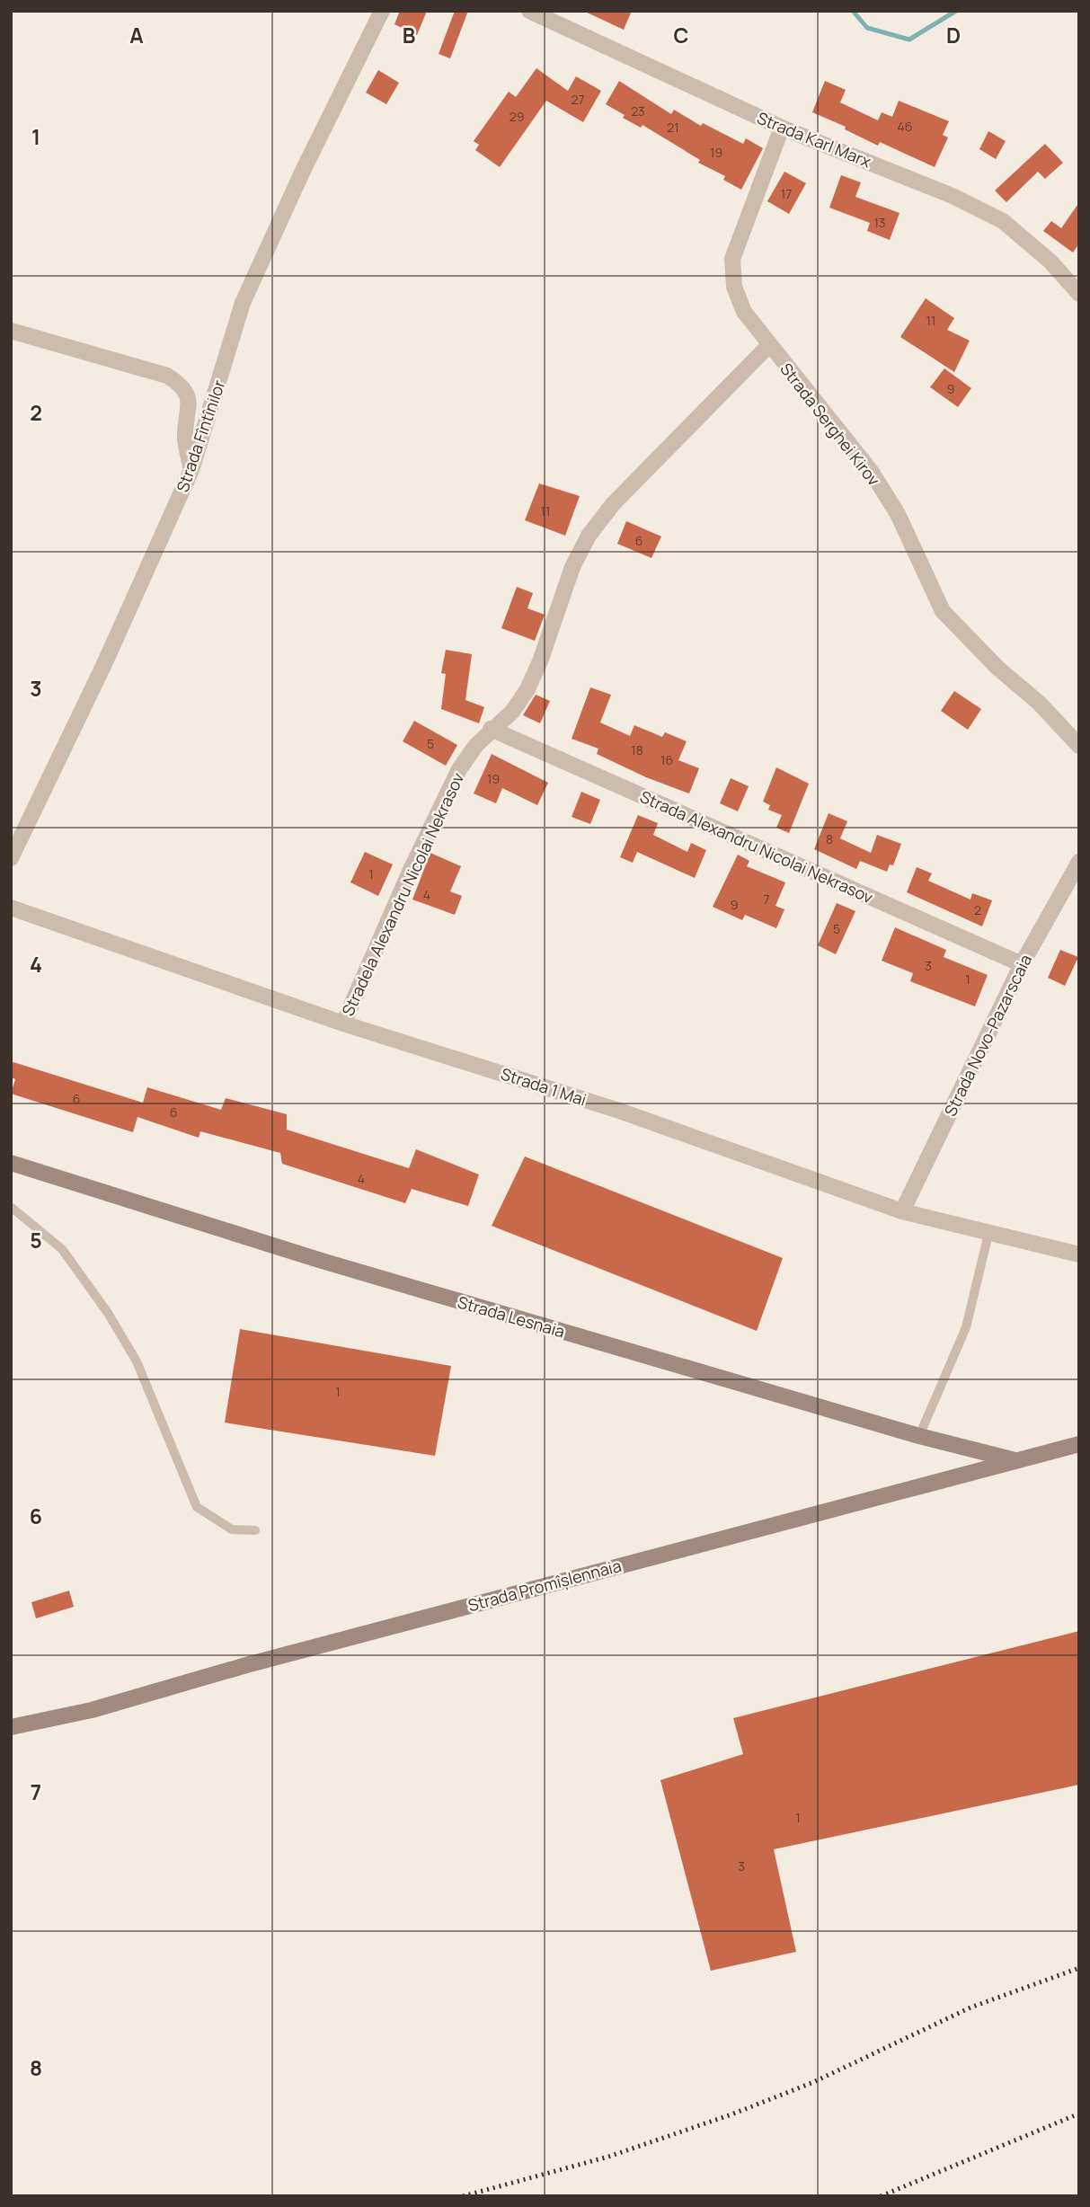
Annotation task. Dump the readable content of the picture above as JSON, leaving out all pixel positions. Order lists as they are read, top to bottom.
{
  "streets": {
    "street": [
      "Strada Karl Marx",
      "Strada Serghei Kirov",
      "Strada Fîntînilor",
      "Strada Alexandru Nicolai Nekrasov",
      "Stradela Alexandru Nicolai Nekrasov",
      "Strada Novo-Pazarscaia",
      "Strada 1 Mai",
      "Strada Lesnaia",
      "Strada Promîșlennaia"
    ]
  },
  "crossings": [
    ["Strada Karl Marx", "Strada Serghei Kirov"],
    ["Strada Serghei Kirov", "Stradela Alexandru Nicolai Nekrasov"],
    ["Strada Alexandru Nicolai Nekrasov", "Stradela Alexandru Nicolai Nekrasov"],
    ["Strada Alexandru Nicolai Nekrasov", "Strada Novo-Pazarscaia"],
    ["Stradela Alexandru Nicolai Nekrasov", "Strada 1 Mai"],
    ["Strada Novo-Pazarscaia", "Strada 1 Mai"],
    ["Strada Lesnaia", "Strada Promîșlennaia"]
  ],
  "house_numbers": [
    "27",
    "23",
    "29",
    "46",
    "21",
    "19",
    "17",
    "13",
    "11",
    "9",
    "11",
    "6",
    "5",
    "18",
    "16",
    "19",
    "8",
    "1",
    "4",
    "7",
    "9",
    "2",
    "5",
    "3",
    "1",
    "6",
    "6",
    "4",
    "1",
    "1",
    "3"
  ],
  "grid": {
    "columns": [
      "A",
      "B",
      "C",
      "D"
    ],
    "rows": [
      "1",
      "2",
      "3",
      "4",
      "5",
      "6",
      "7",
      "8"
    ]
  }
}
